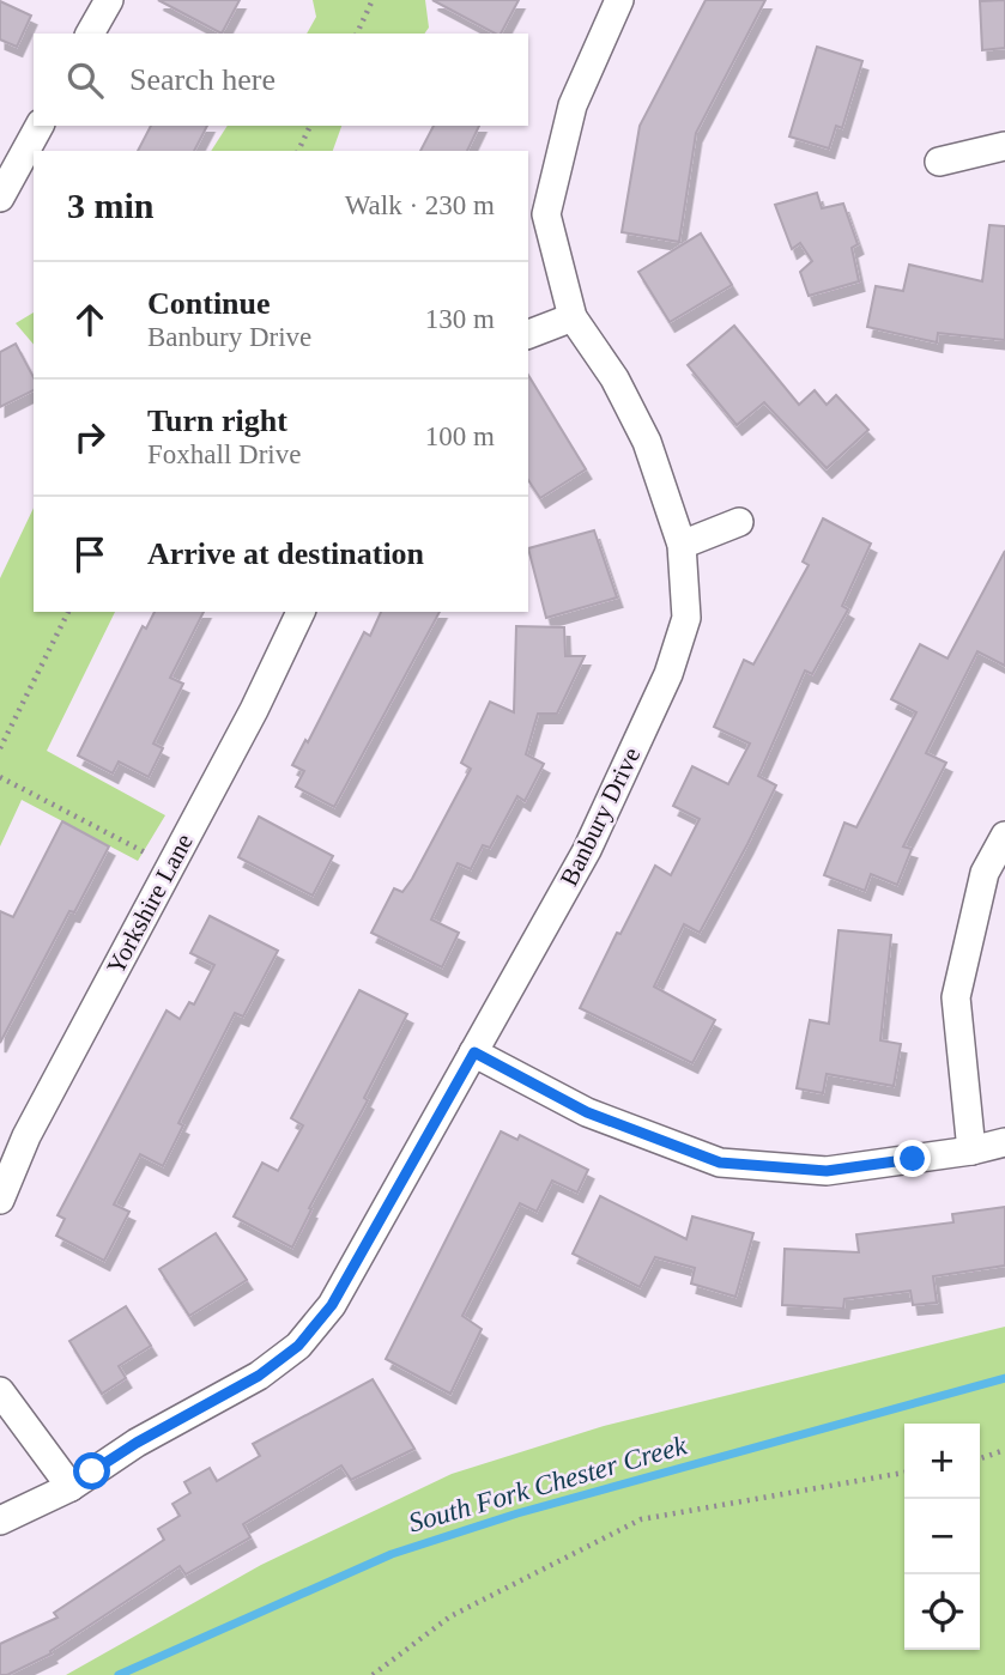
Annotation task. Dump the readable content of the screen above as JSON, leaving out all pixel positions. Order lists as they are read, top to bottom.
{
  "streets": {
    "street": ["Banbury Drive", "Yorkshire Lane"]
  },
  "water": ["South Fork Chester Creek"],
  "page": {
    "search": "Search here",
    "heading": ["3 min", "Walk · 230 m"],
    "list": [
      ["Continue", "Banbury Drive", "130 m"],
      ["Turn right", "Foxhall Drive", "100 m"],
      "Arrive at destination"
    ],
    "map_buttons": ["+", "−"]
  }
}
